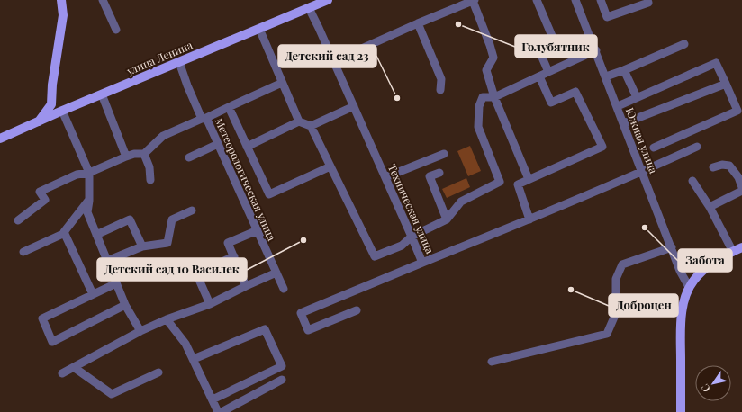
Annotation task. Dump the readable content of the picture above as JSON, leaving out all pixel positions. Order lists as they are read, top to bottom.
{
  "streets": {
    "main road": ["улица Ленина"],
    "street": ["Южная улица", "Метеорологическая улица", "Техническая улица"]
  },
  "crossings": [
    ["улица Ленина", "Метеорологическая улица"],
    ["улица Ленина", "Техническая улица"],
    ["Южная улица", "Техническая улица"]
  ],
  "places": [
    "Голубятник",
    "Детский сад 23",
    "Забота",
    "Детский сад 10 Василек",
    "Доброцен"
  ],
  "north": "bottom left"
}
